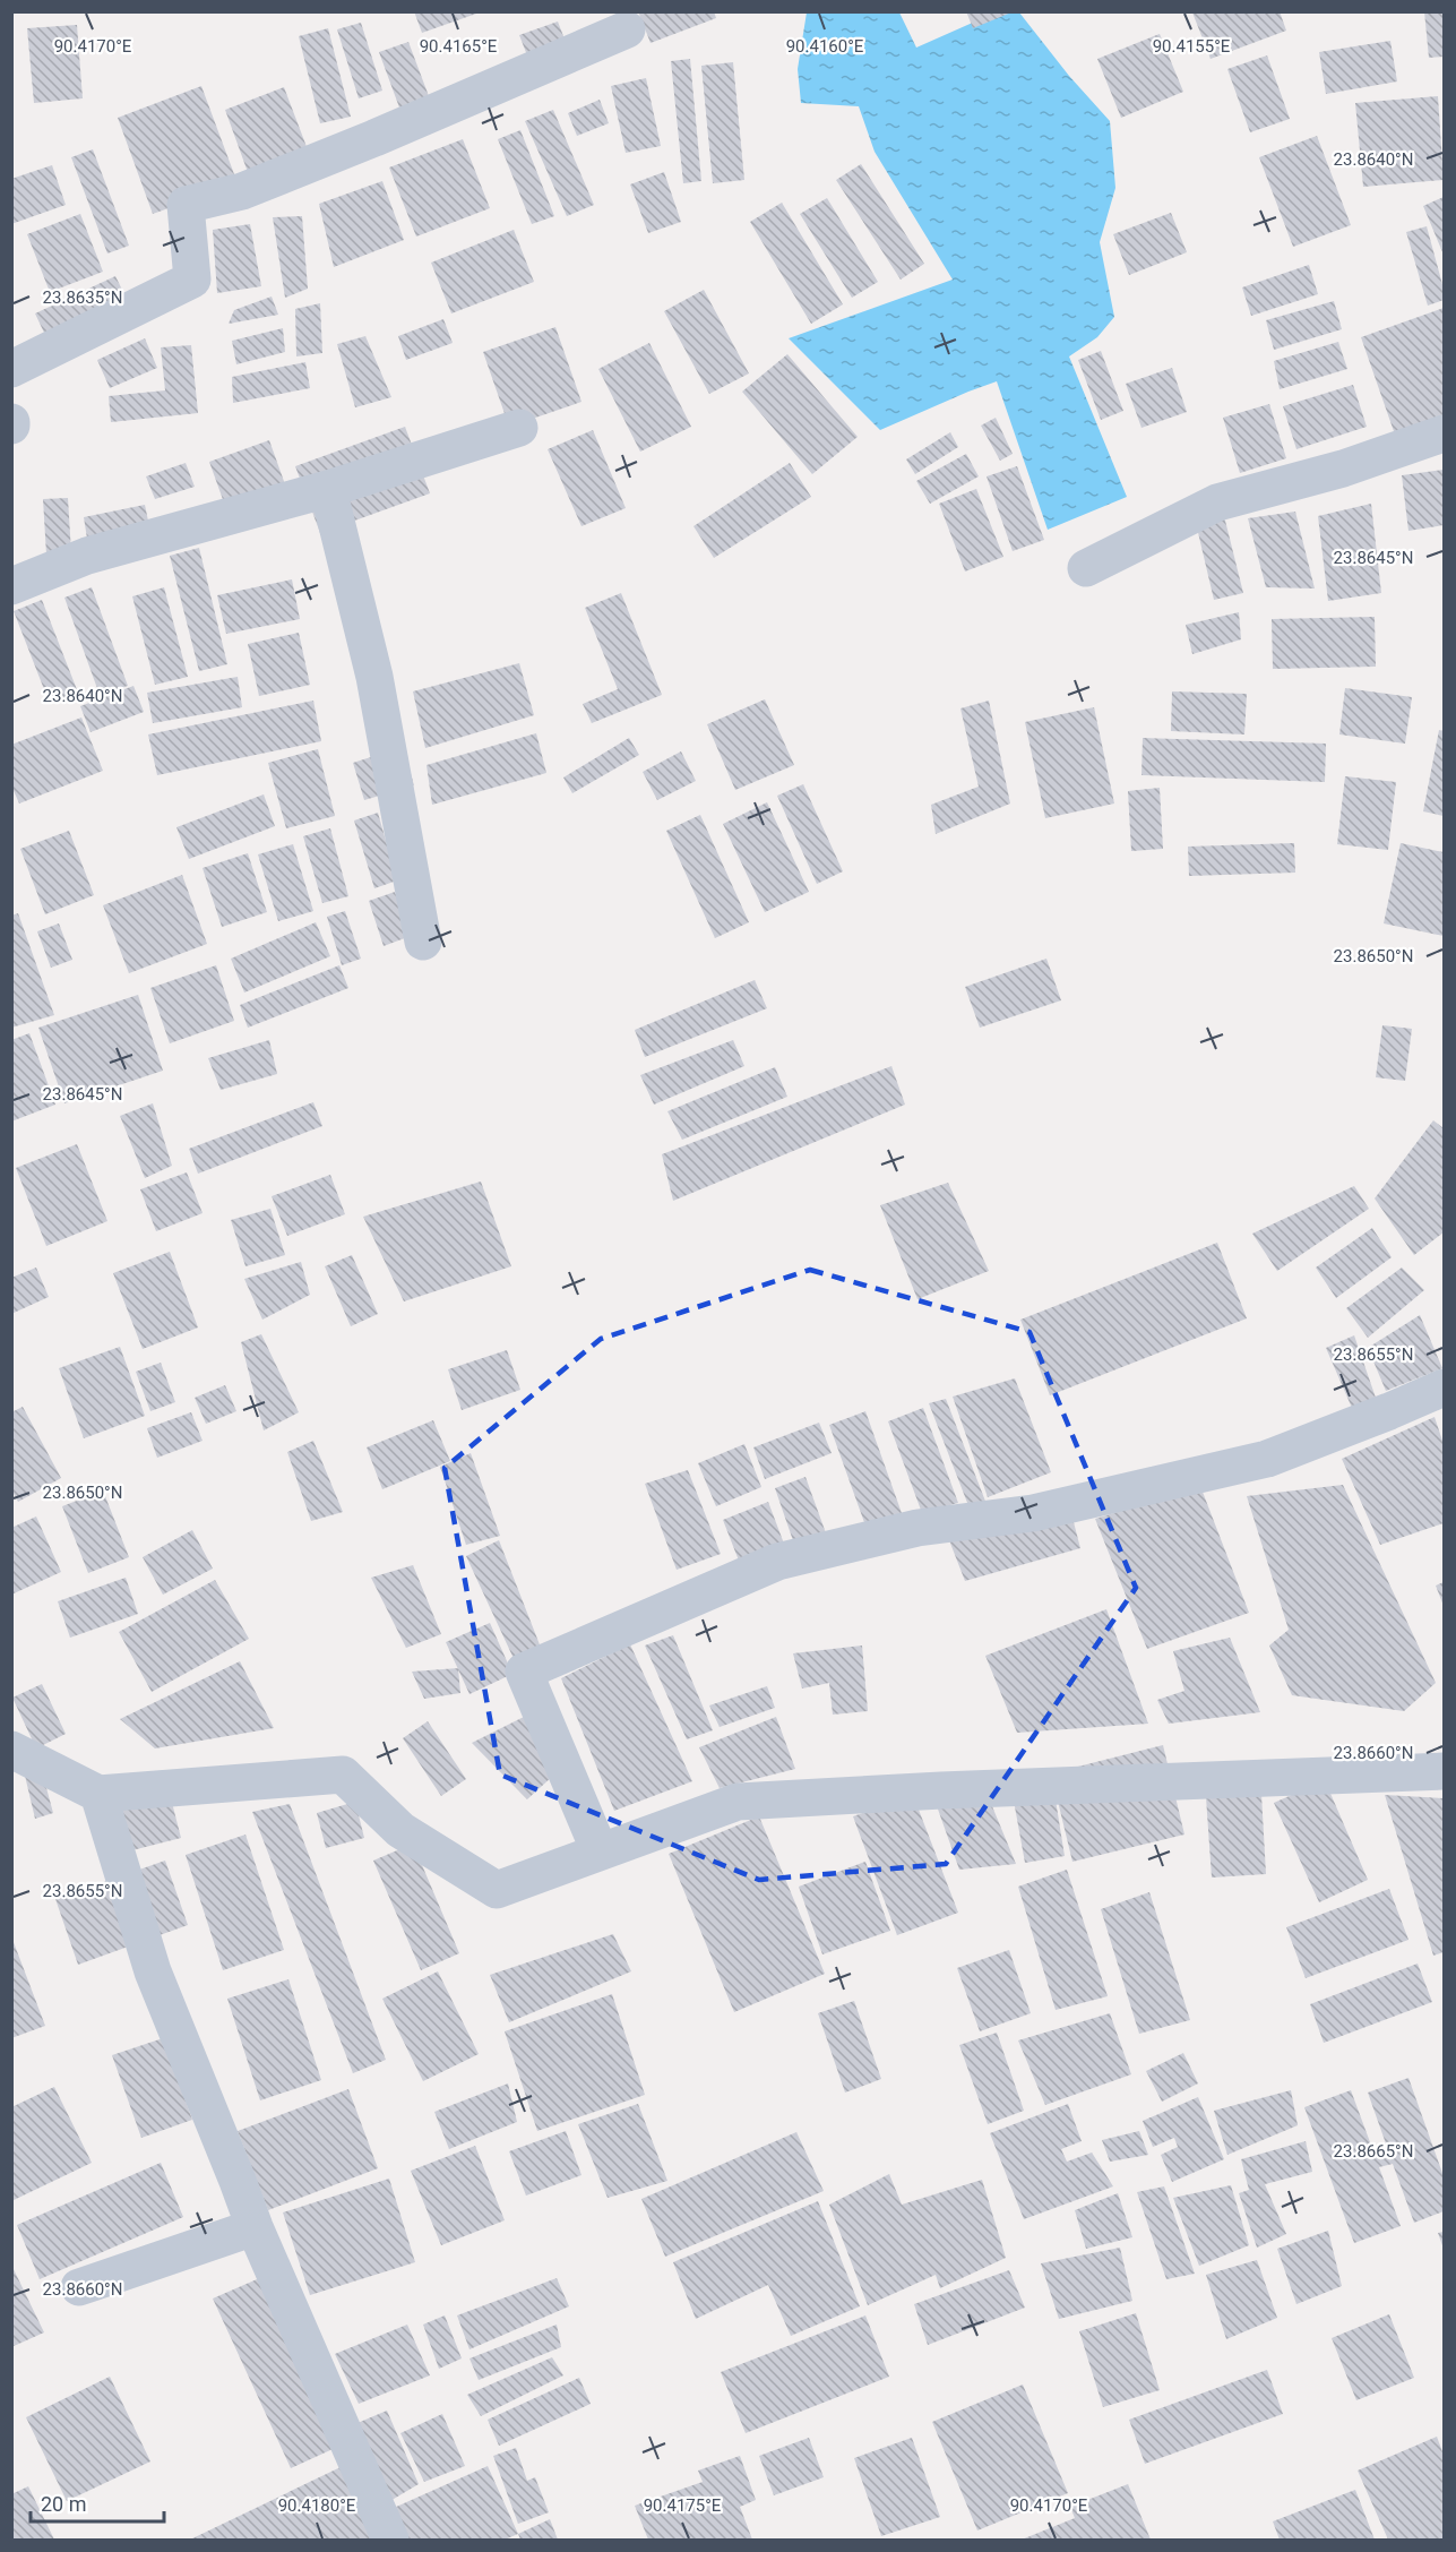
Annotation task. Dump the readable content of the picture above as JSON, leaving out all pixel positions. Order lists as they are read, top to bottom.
{
  "scale_bar": "20 m",
  "coordinates": [
    "90.4170°E",
    "90.4165°E",
    "90.4160°E",
    "90.4155°E",
    "23.8640°N",
    "23.8635°N",
    "23.8645°N",
    "23.8650°N",
    "23.8655°N",
    "23.8660°N",
    "23.8665°N",
    "90.4180°E",
    "90.4175°E"
  ]
}
